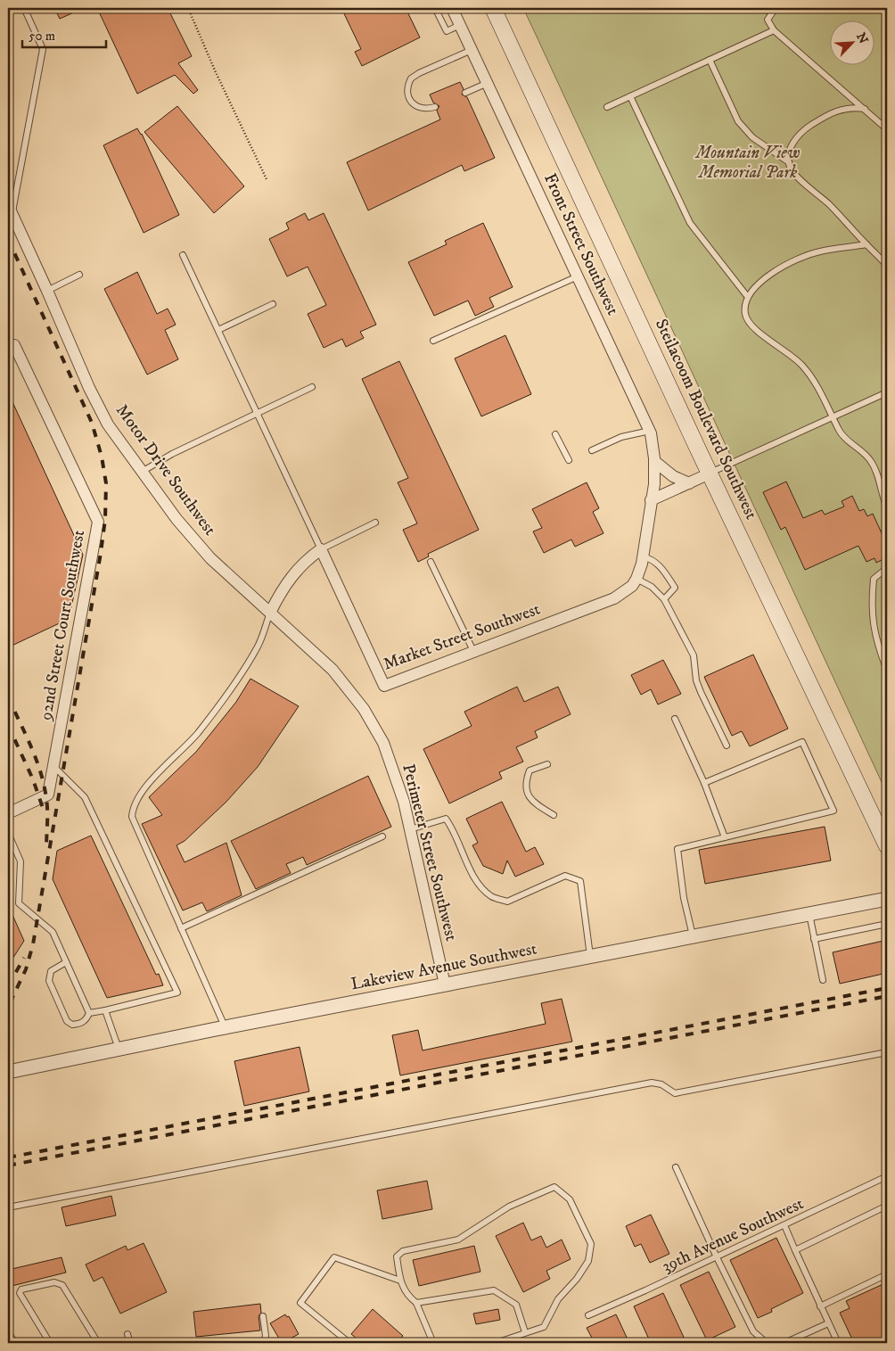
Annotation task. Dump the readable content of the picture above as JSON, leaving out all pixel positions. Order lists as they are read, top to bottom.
{
  "streets": {
    "main road": ["Steilacoom Boulevard Southwest"],
    "street": [
      "Front Street Southwest",
      "Motor Drive Southwest",
      "92nd Street Court Southwest",
      "Market Street Southwest",
      "Perimeter Street Southwest",
      "Lakeview Avenue Southwest"
    ],
    "lane": ["39th Avenue Southwest"]
  },
  "crossings": [
    ["Front Street Southwest", "Market Street Southwest"],
    ["Motor Drive Southwest", "Perimeter Street Southwest"],
    ["Perimeter Street Southwest", "Lakeview Avenue Southwest"]
  ],
  "parks": ["Mountain View Memorial Park"],
  "scale_bar": "50 m",
  "north": "top right"
}
